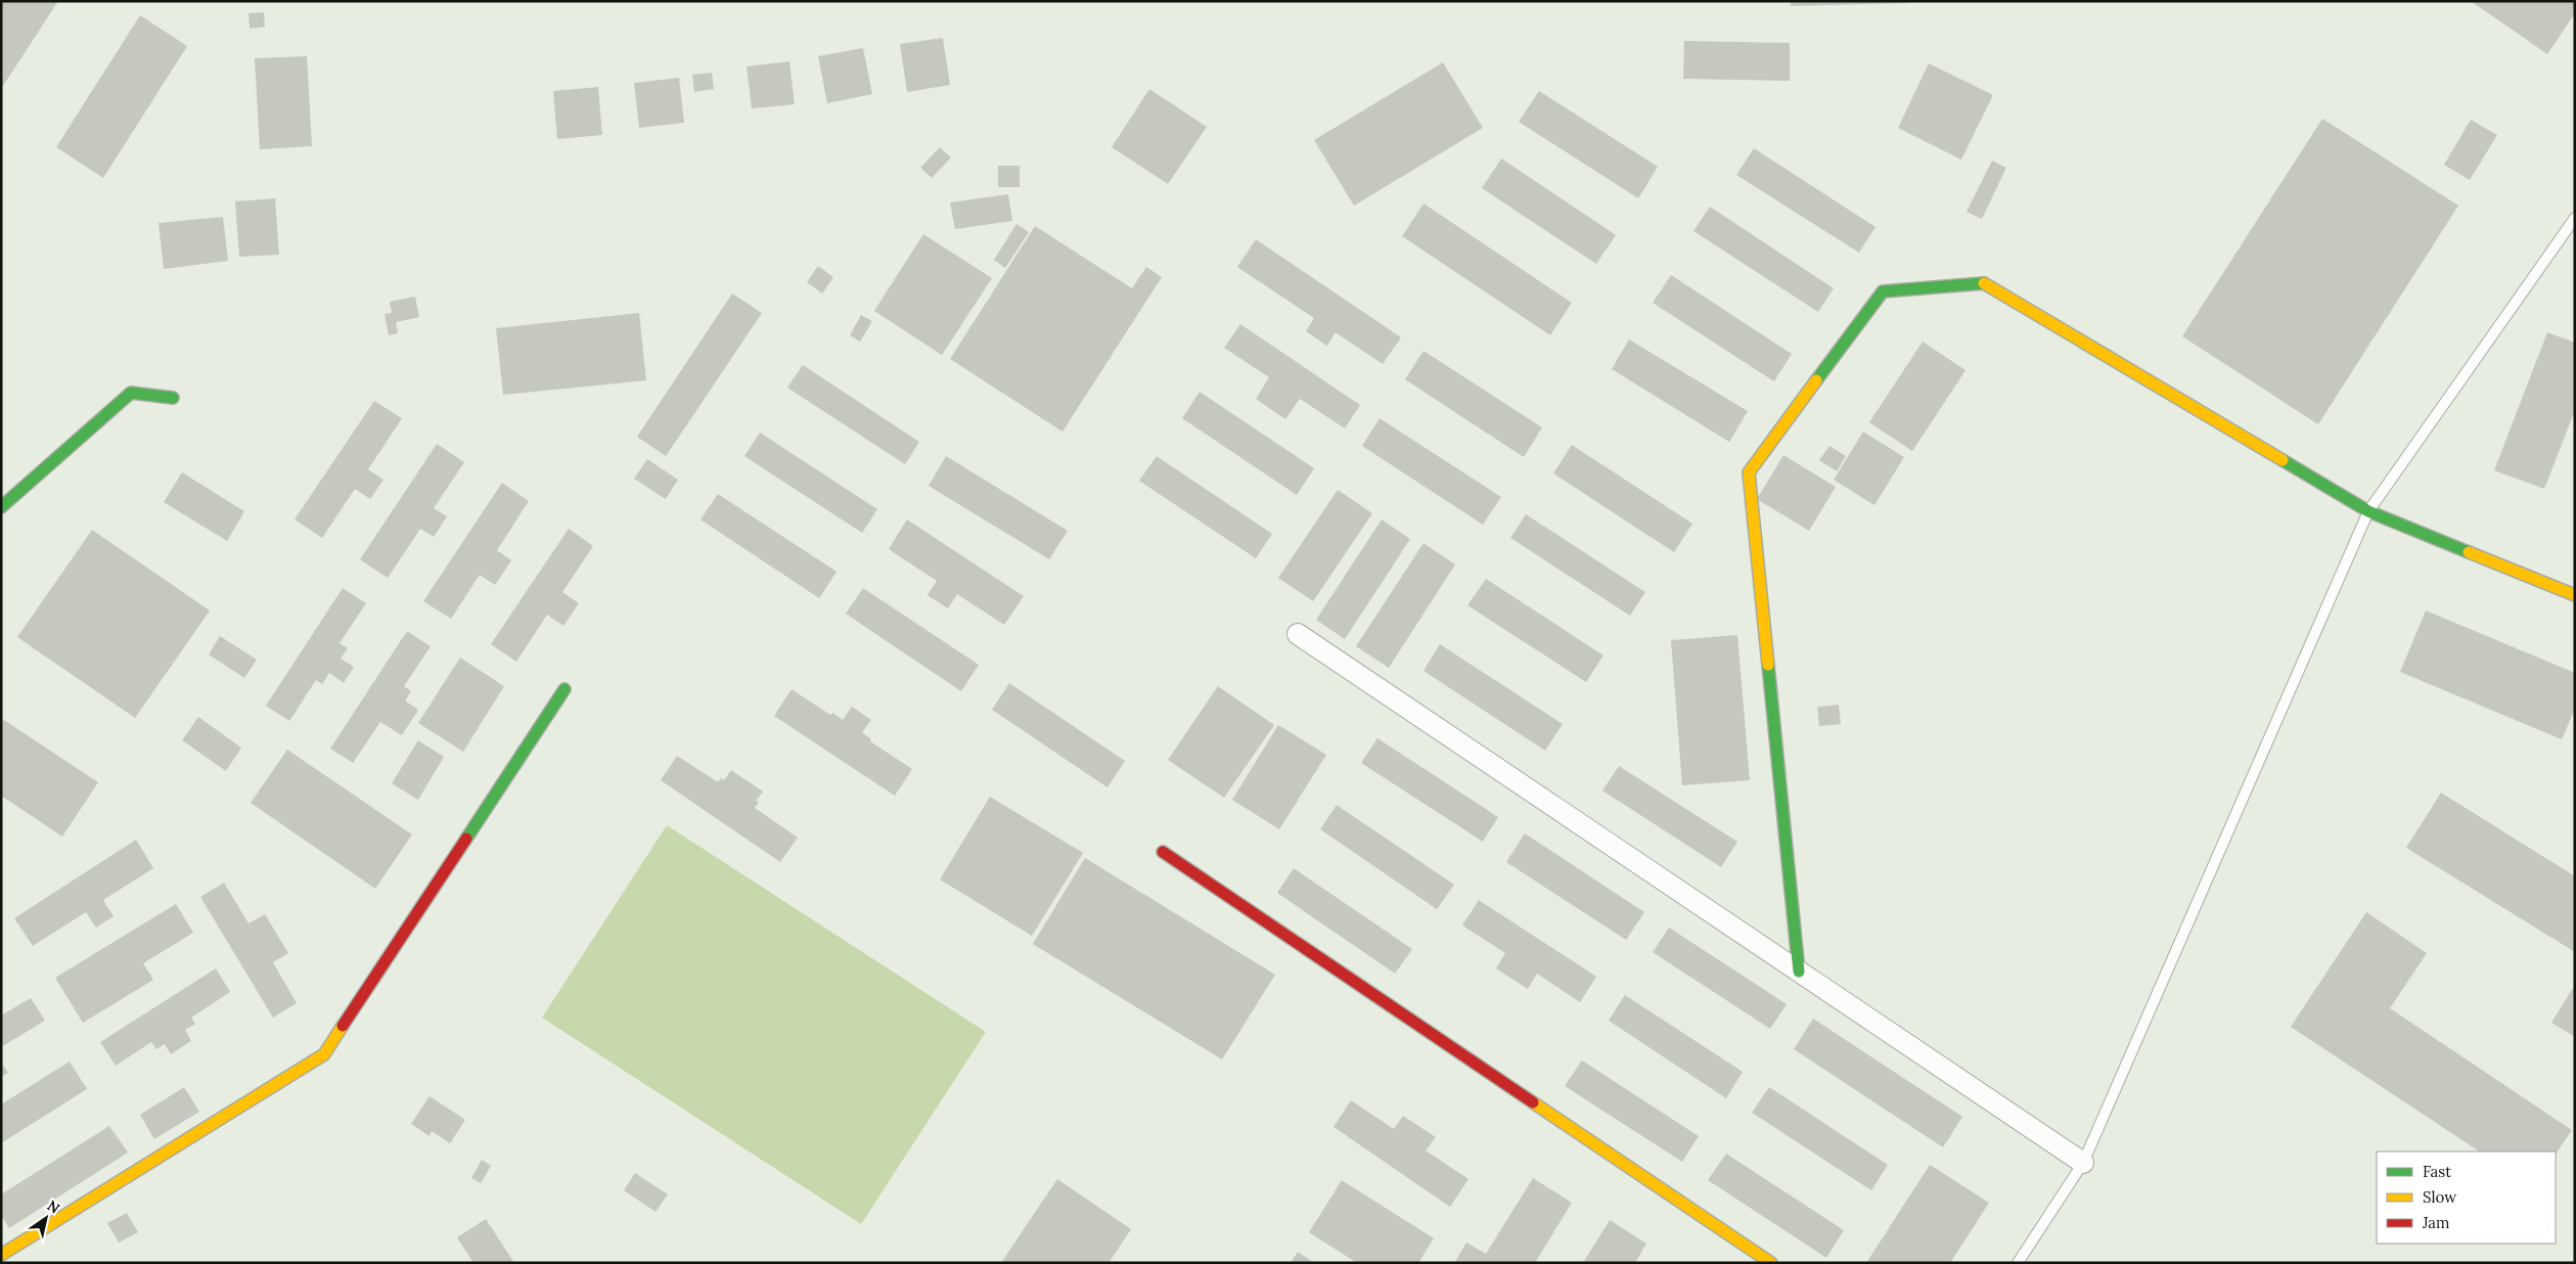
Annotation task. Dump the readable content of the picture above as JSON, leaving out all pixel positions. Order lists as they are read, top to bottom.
{
  "legend": ["Fast", "Slow", "Jam"],
  "north": "top right"
}
